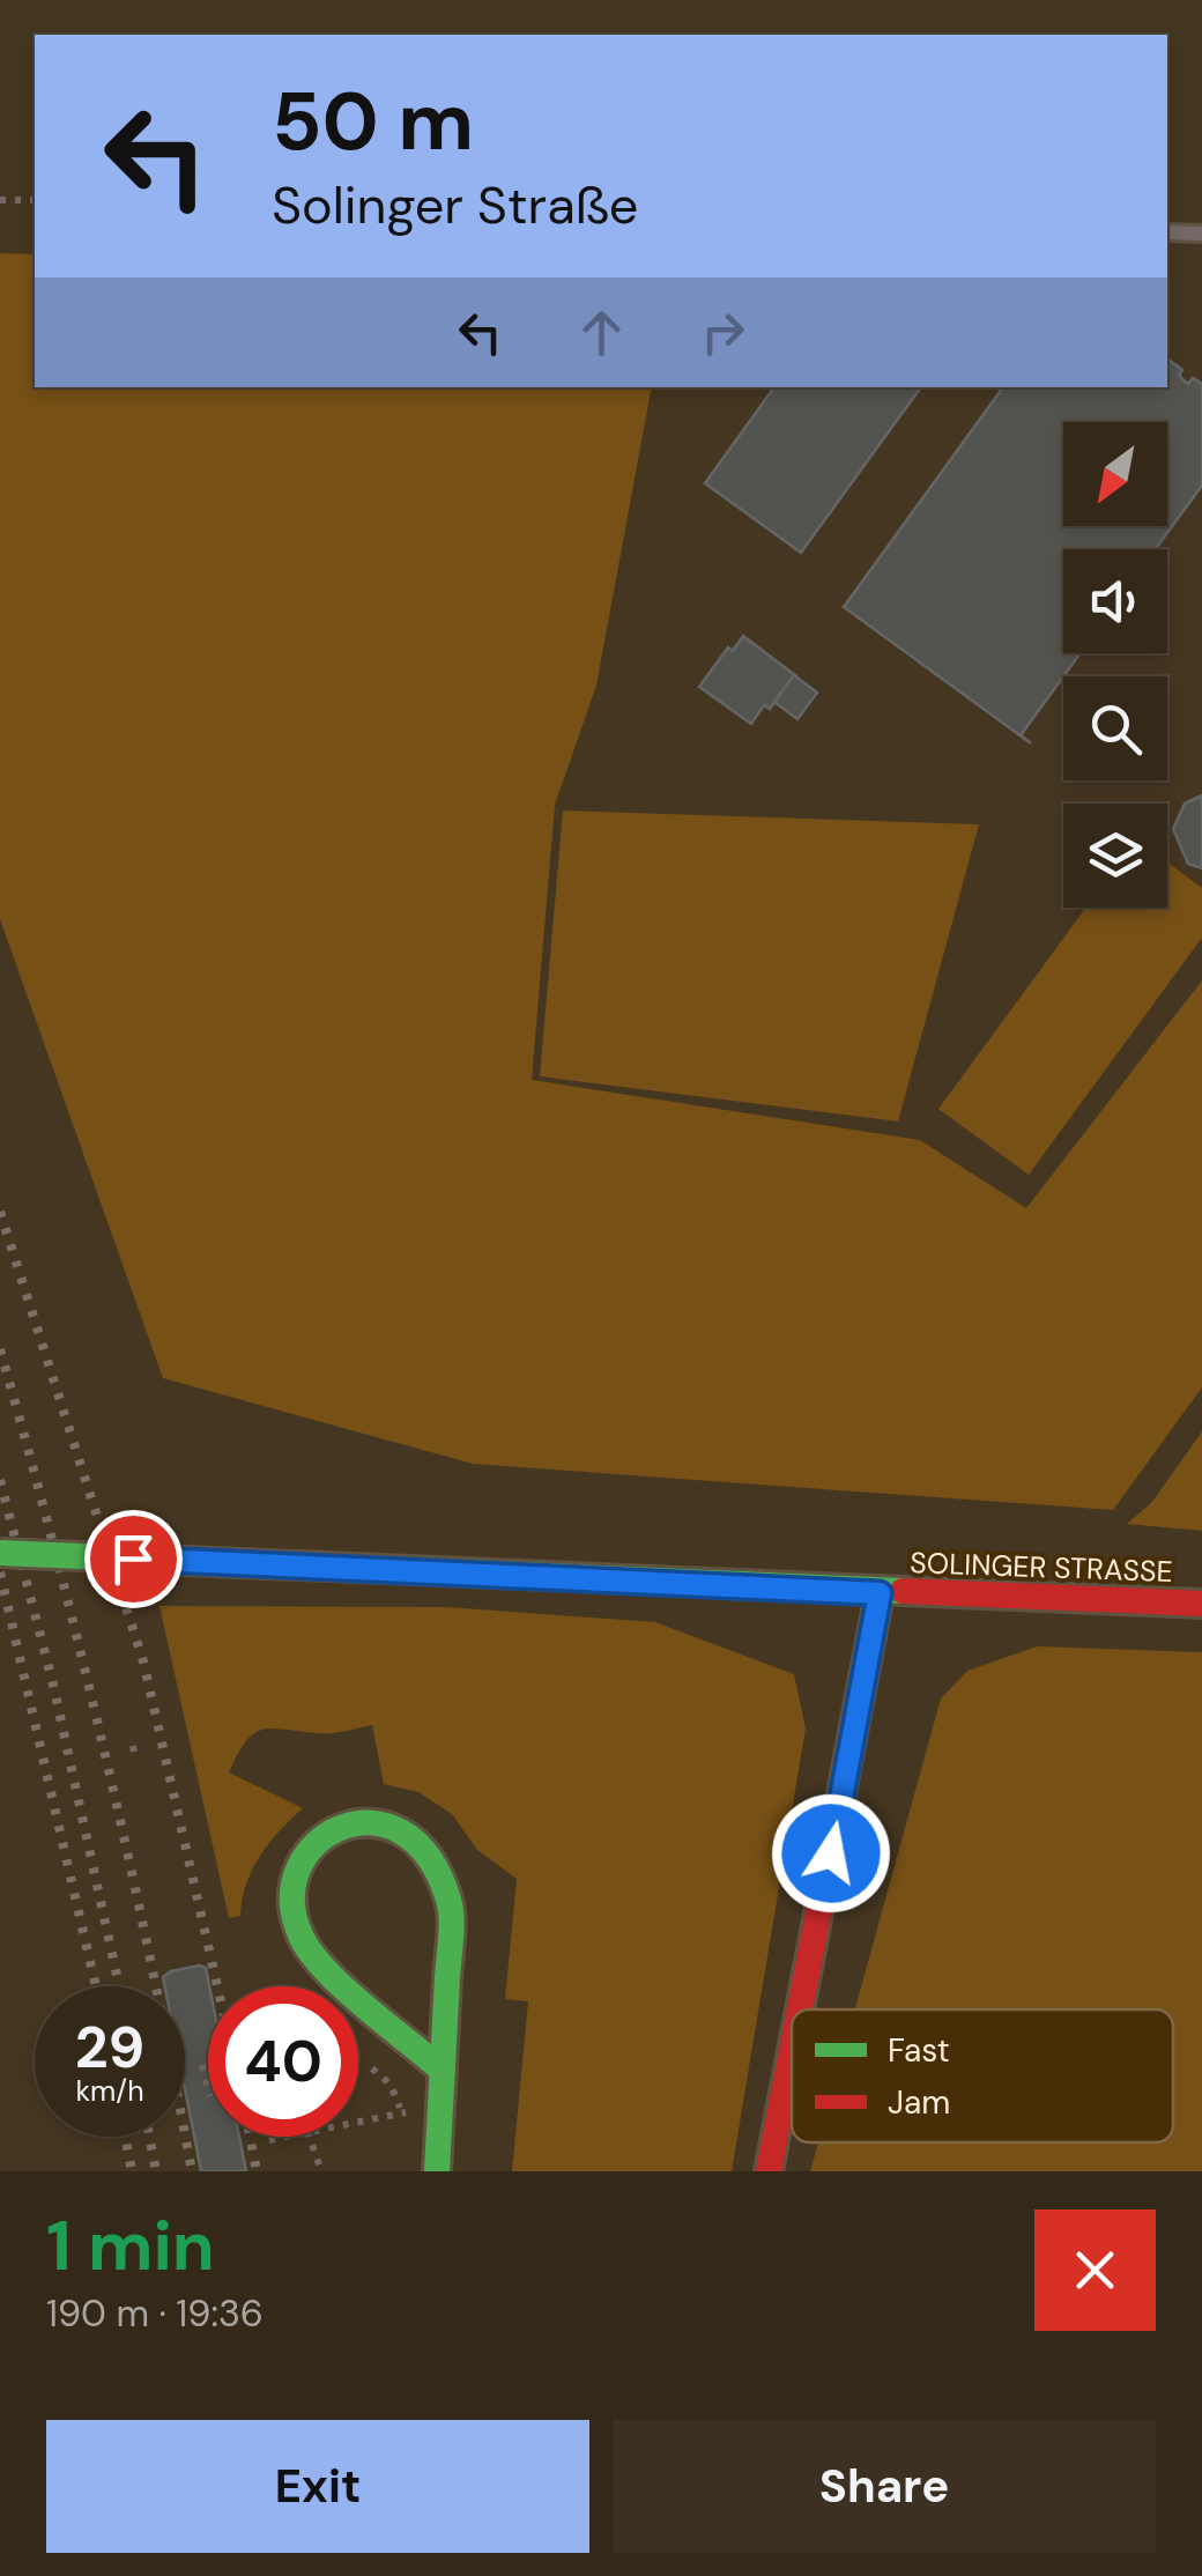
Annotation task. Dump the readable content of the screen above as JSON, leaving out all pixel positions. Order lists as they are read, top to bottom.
{
  "streets": {
    "street": ["SOLINGER STRASSE"]
  },
  "legend": ["Fast", "Jam"],
  "north": "bottom left",
  "page": {
    "turn": ["50 m", "Solinger Straße"],
    "speed": "29 km/h",
    "limit": "40",
    "heading": ["1 min", "190 m · 19:36"],
    "buttons": ["Exit", "Share"]
  }
}
